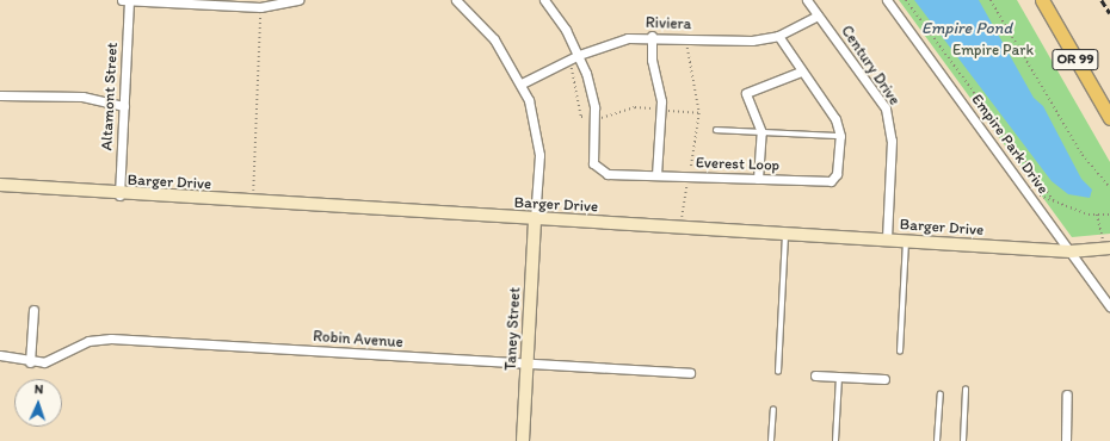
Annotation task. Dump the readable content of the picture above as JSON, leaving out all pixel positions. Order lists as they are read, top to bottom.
{
  "streets": {
    "main road": ["OR 99", "Barger Drive", "Taney Street"],
    "street": [
      "Riviera",
      "Century Drive",
      "Altamont Street",
      "Empire Park Drive",
      "Everest Loop",
      "Robin Avenue"
    ]
  },
  "crossings": [
    ["Riviera", "Century Drive"],
    ["Riviera", "Everest Loop"],
    ["Century Drive", "Barger Drive"],
    ["Altamont Street", "Barger Drive"],
    ["Empire Park Drive", "Barger Drive"],
    ["Barger Drive", "Taney Street"],
    ["Taney Street", "Robin Avenue"]
  ],
  "water": ["Empire Pond"],
  "parks": ["Empire Park"],
  "north": "top"
}
